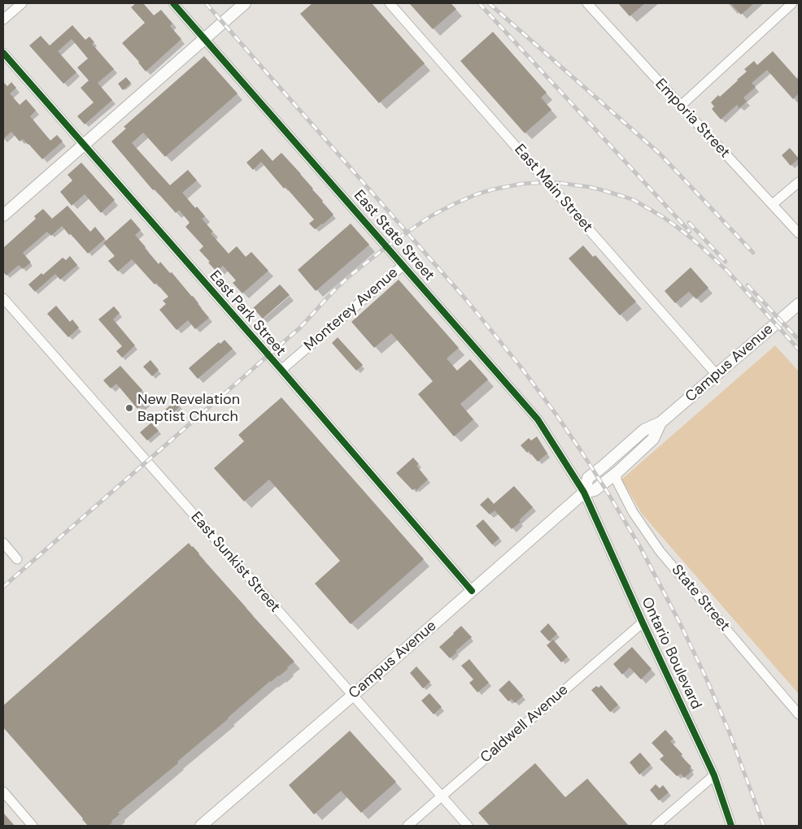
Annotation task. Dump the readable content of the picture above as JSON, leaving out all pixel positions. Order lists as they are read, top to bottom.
{
  "streets": {
    "street": [
      "Emporia Street",
      "East Main Street",
      "East State Street",
      "Monterey Avenue",
      "East Park Street",
      "Campus Avenue",
      "East Sunkist Street",
      "State Street",
      "Ontario Boulevard",
      "Caldwell Avenue"
    ]
  },
  "crossings": [
    ["East Main Street", "Campus Avenue"],
    ["East State Street", "Monterey Avenue"],
    ["East State Street", "Campus Avenue"],
    ["East State Street", "Ontario Boulevard"],
    ["Monterey Avenue", "East Park Street"],
    ["East Park Street", "Campus Avenue"],
    ["Campus Avenue", "East Sunkist Street"],
    ["Campus Avenue", "State Street"],
    ["Campus Avenue", "Ontario Boulevard"],
    ["East Sunkist Street", "Caldwell Avenue"],
    ["Ontario Boulevard", "Caldwell Avenue"]
  ],
  "places": ["New Revelation Baptist Church"]
}
